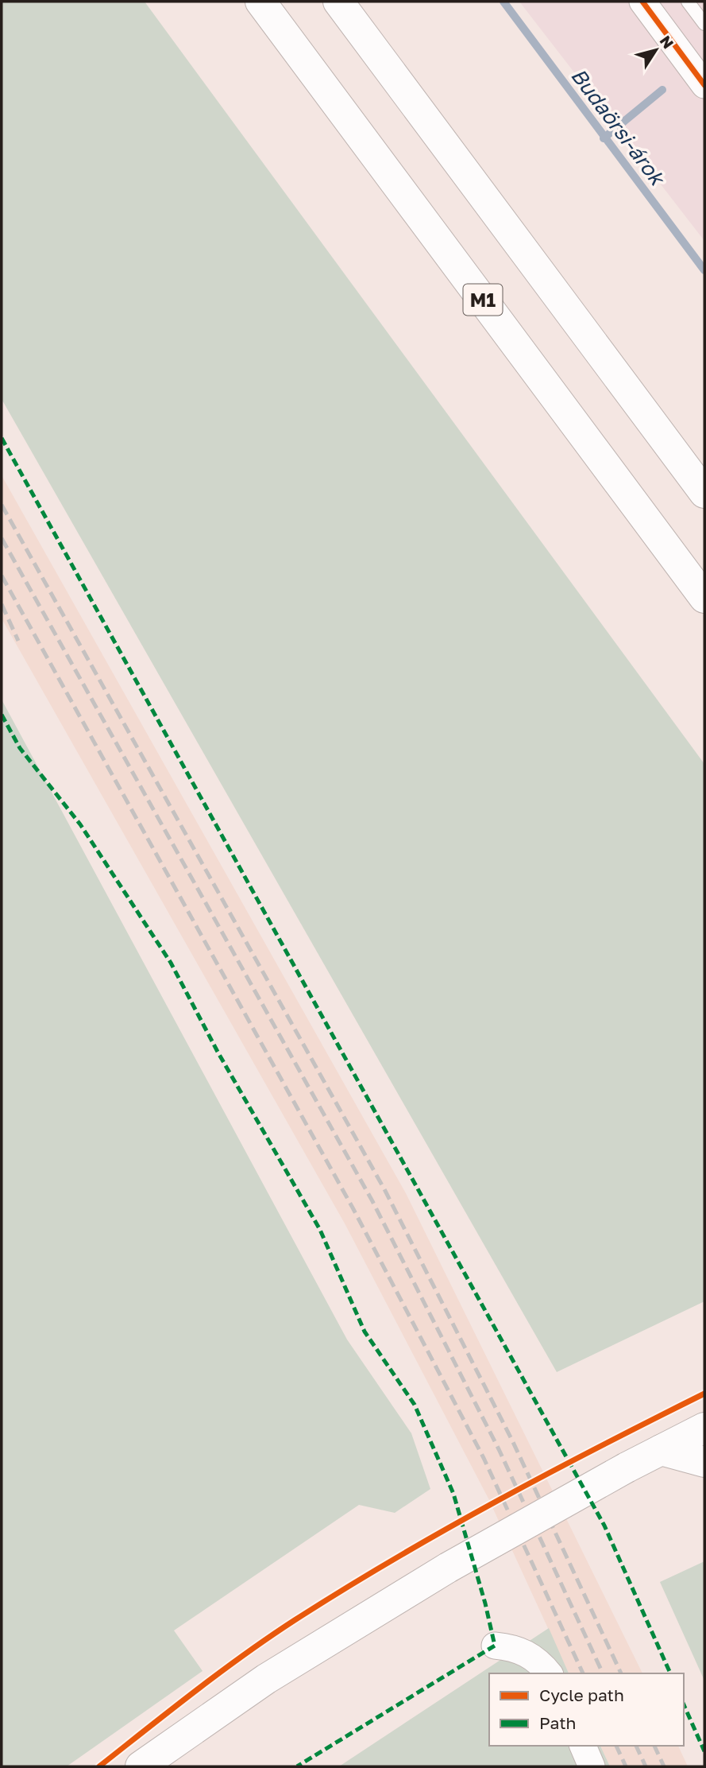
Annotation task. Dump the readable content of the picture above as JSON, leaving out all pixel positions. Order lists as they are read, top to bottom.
{
  "streets": {
    "main road": ["M1"]
  },
  "water": ["Budaörsi-árok"],
  "legend": ["Cycle path", "Path"],
  "north": "top right"
}
